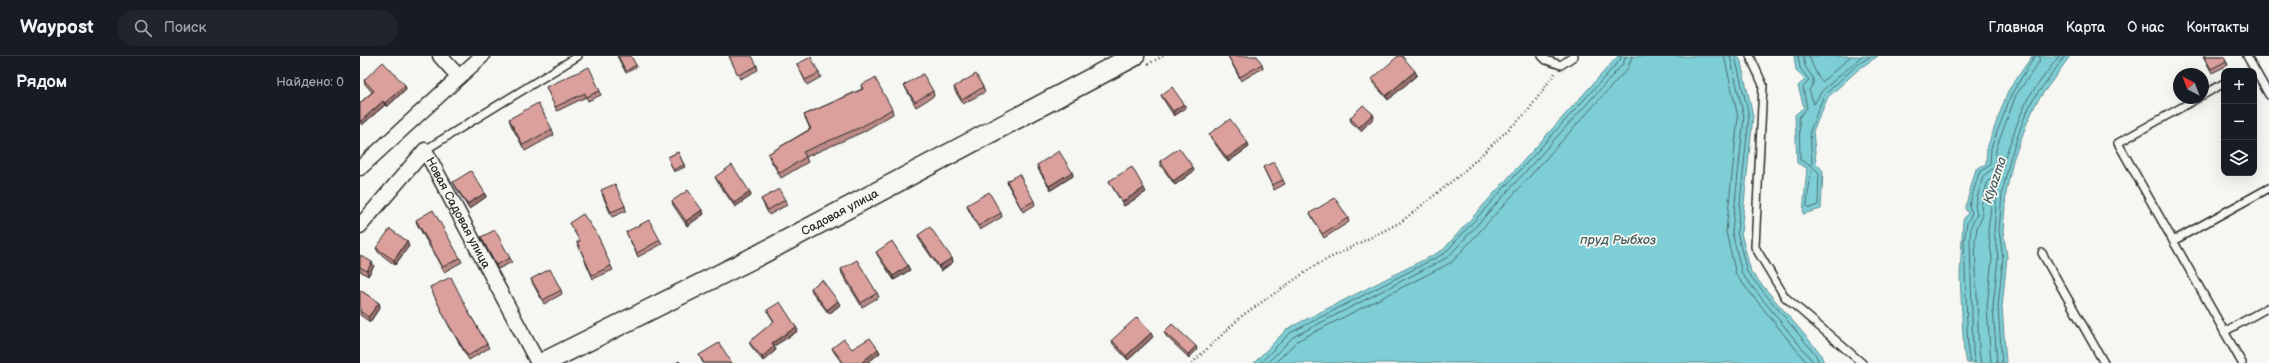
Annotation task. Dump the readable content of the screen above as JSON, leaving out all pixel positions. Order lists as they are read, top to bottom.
{
  "streets": {
    "street": ["Новая Садовая улица", "Садовая улица"]
  },
  "water": ["Klyazma", "пруд Рыбхоз"],
  "north": "top left",
  "page": {
    "header": "Waypost",
    "search": "Поиск",
    "nav": [
      "Главная",
      "Карта",
      "О нас",
      "Контакты"
    ],
    "heading": ["Рядом", "Найдено: 0"],
    "map_buttons": ["+", "−"]
  }
}
